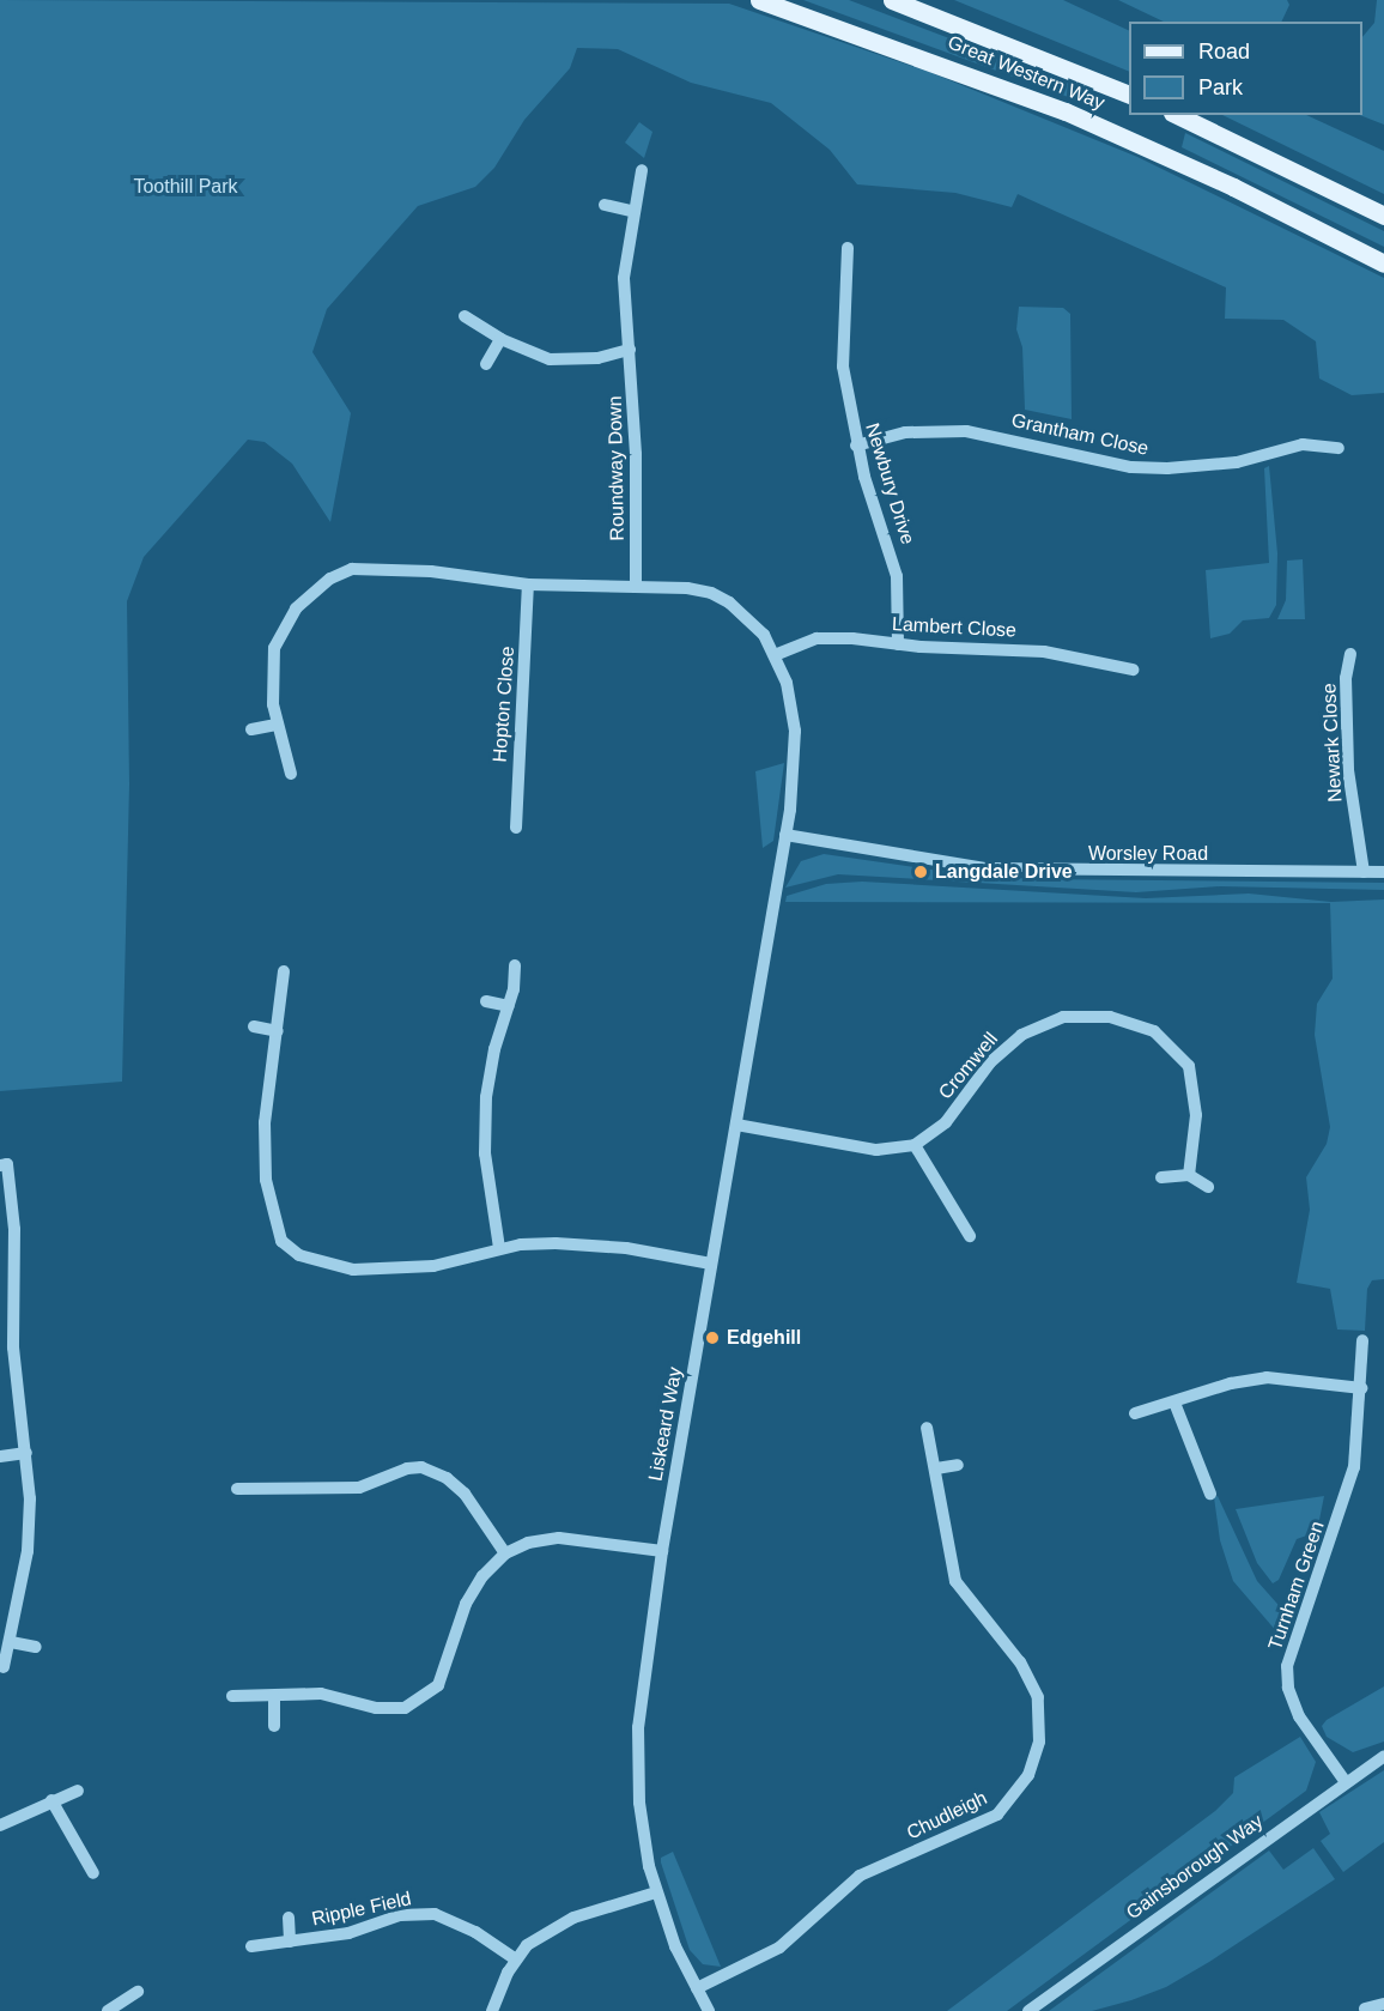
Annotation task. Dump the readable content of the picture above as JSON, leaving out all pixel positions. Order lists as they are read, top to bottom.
{
  "streets": {
    "main road": ["Great Western Way"],
    "street": [
      "Grantham Close",
      "Roundway Down",
      "Newbury Drive",
      "Lambert Close",
      "Hopton Close",
      "Newark Close",
      "Worsley Road",
      "Cromwell",
      "Liskeard Way",
      "Turnham Green",
      "Chudleigh",
      "Gainsborough Way",
      "Ripple Field"
    ]
  },
  "crossings": [
    ["Grantham Close", "Newbury Drive"],
    ["Newbury Drive", "Lambert Close"],
    ["Newark Close", "Worsley Road"],
    ["Worsley Road", "Liskeard Way"],
    ["Liskeard Way", "Chudleigh"],
    ["Turnham Green", "Gainsborough Way"]
  ],
  "parks": ["Toothill Park"],
  "places": ["Langdale Drive", "Edgehill"],
  "legend": ["Road", "Park"]
}
